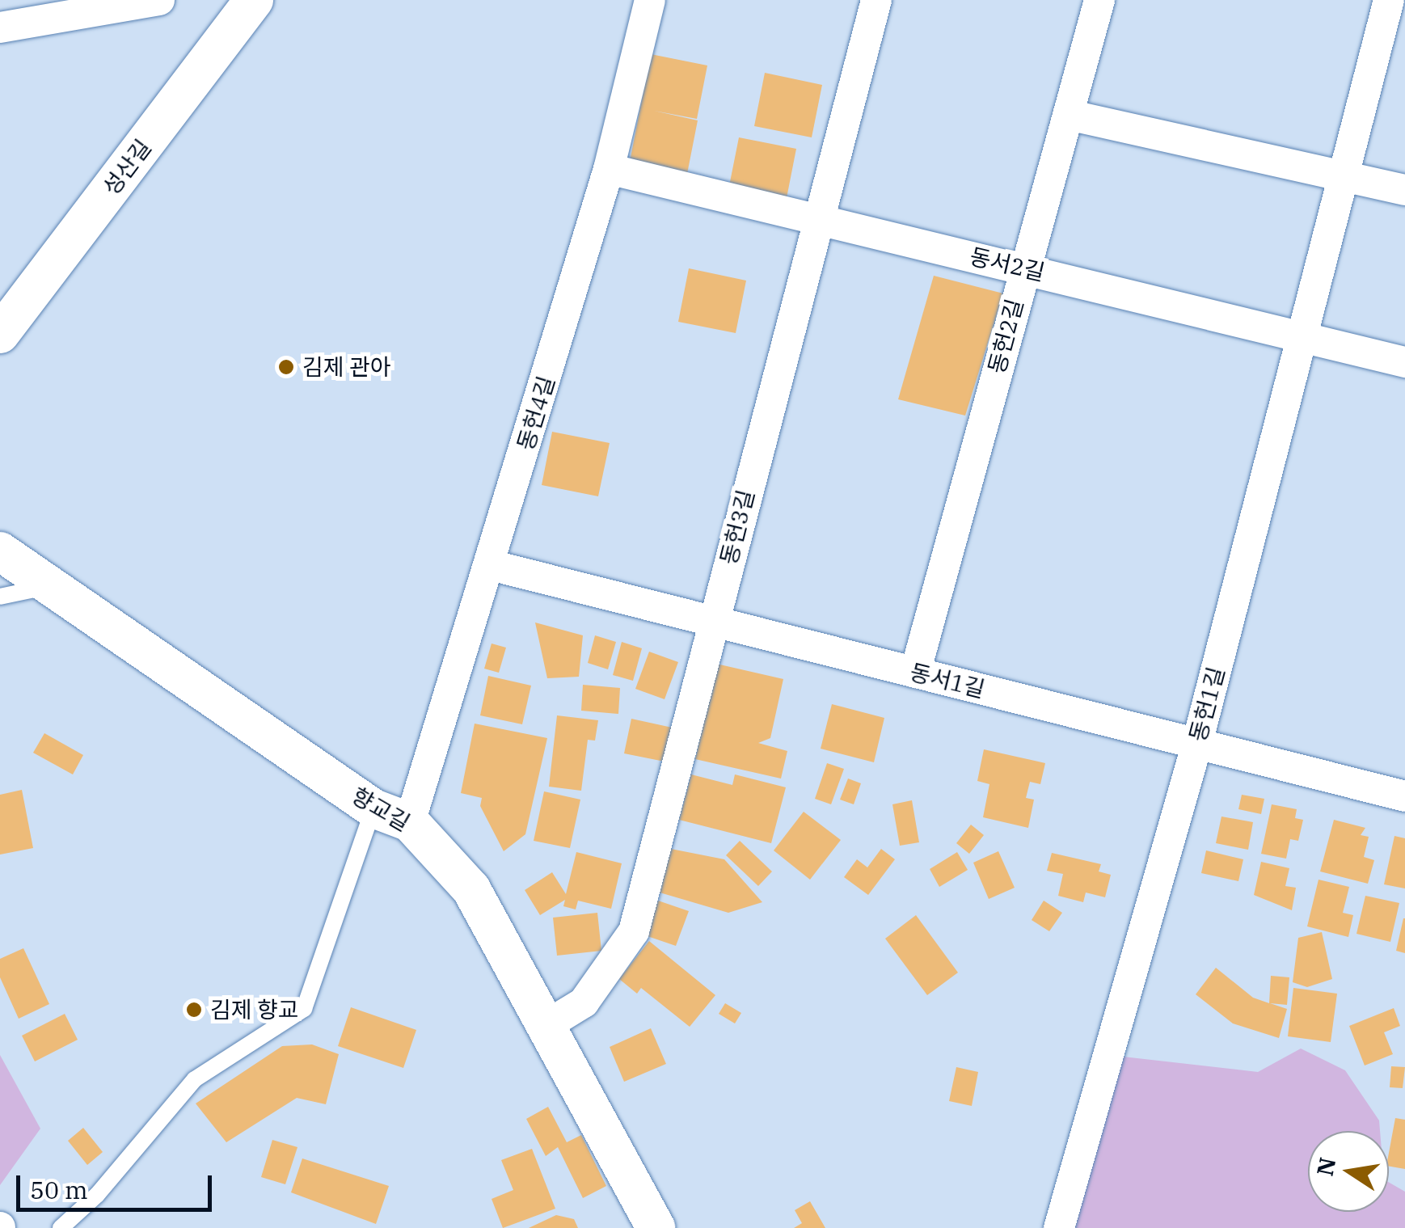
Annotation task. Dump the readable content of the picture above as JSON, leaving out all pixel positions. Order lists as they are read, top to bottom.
{
  "streets": {
    "street": [
      "성산길",
      "동서2길",
      "동헌2길",
      "동헌4길",
      "동헌3길",
      "동서1길",
      "동헌1길",
      "향교길"
    ]
  },
  "crossings": [
    ["동서2길", "동헌2길"],
    ["동서2길", "동헌4길"],
    ["동서2길", "동헌3길"],
    ["동서2길", "동헌1길"],
    ["동헌2길", "동서1길"],
    ["동헌4길", "동서1길"],
    ["동헌4길", "향교길"],
    ["동헌3길", "동서1길"],
    ["동헌3길", "향교길"],
    ["동서1길", "동헌1길"]
  ],
  "places": ["김제 관아", "김제 향교"],
  "scale_bar": "50 m",
  "north": "left"
}
